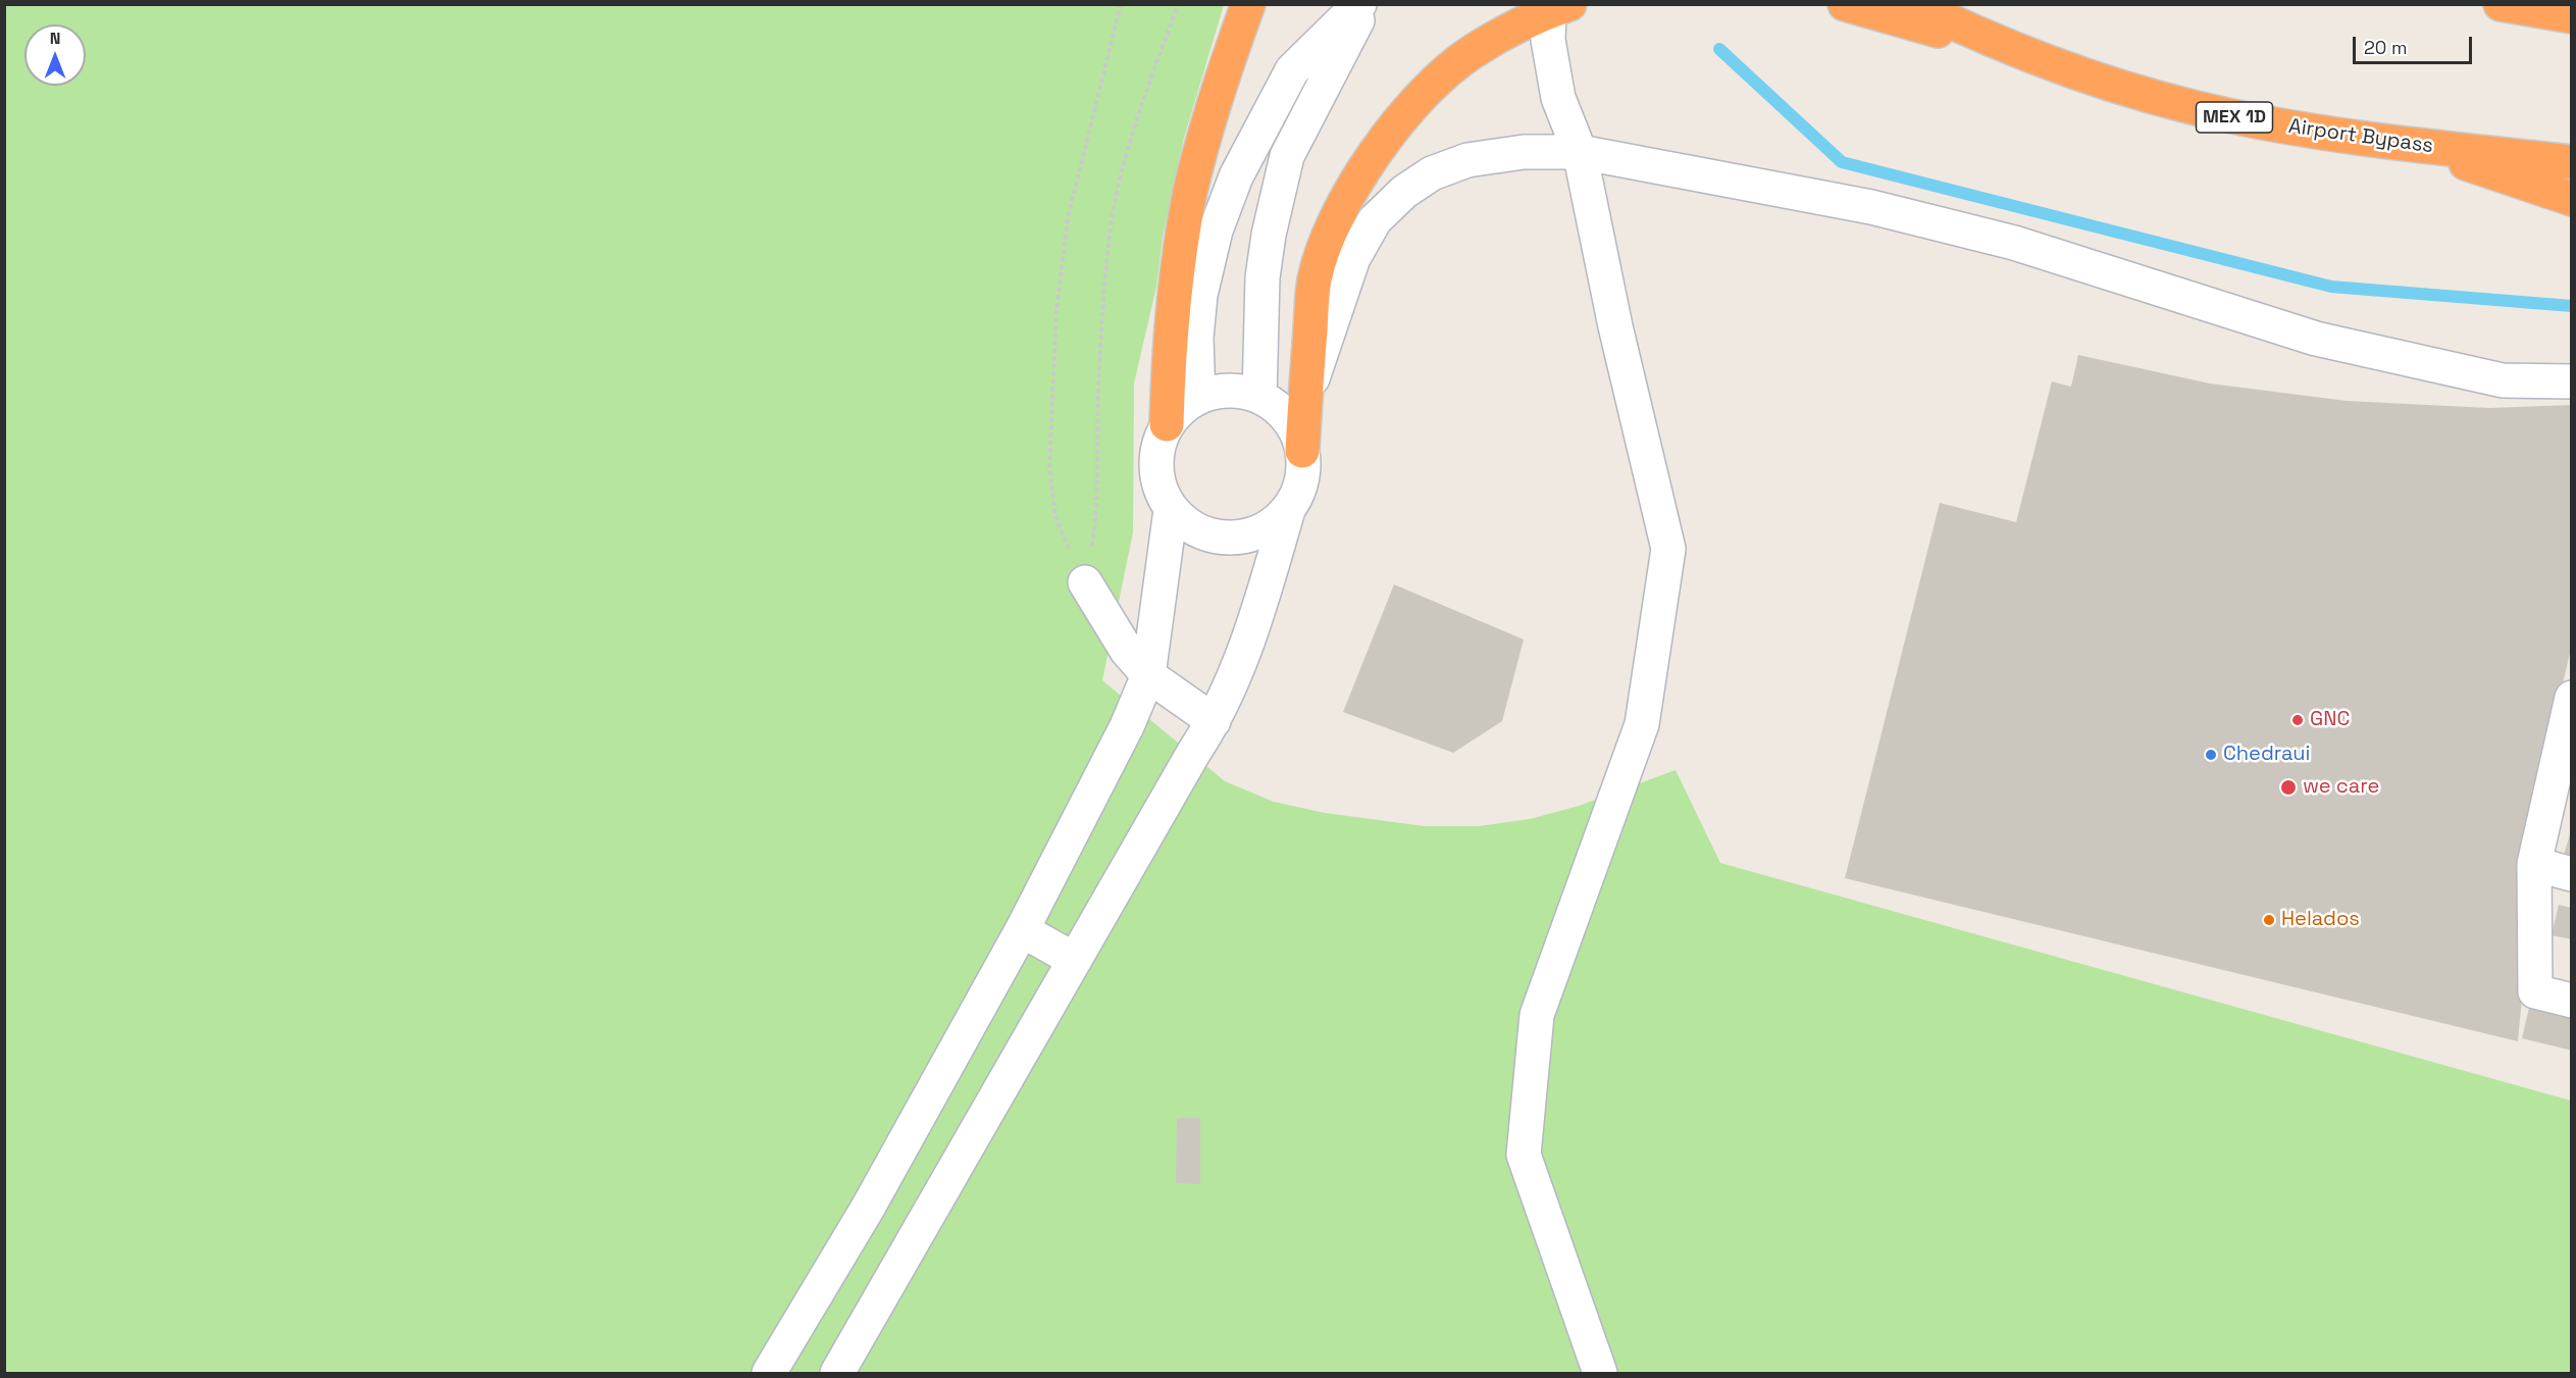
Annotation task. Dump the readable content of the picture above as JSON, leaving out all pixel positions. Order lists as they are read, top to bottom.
{
  "streets": {
    "highway": ["MEX 1D", "Airport Bypass"]
  },
  "places": [
    "GNC",
    "Chedraui",
    "we care",
    "Helados"
  ],
  "scale_bar": "20 m",
  "north": "top"
}
